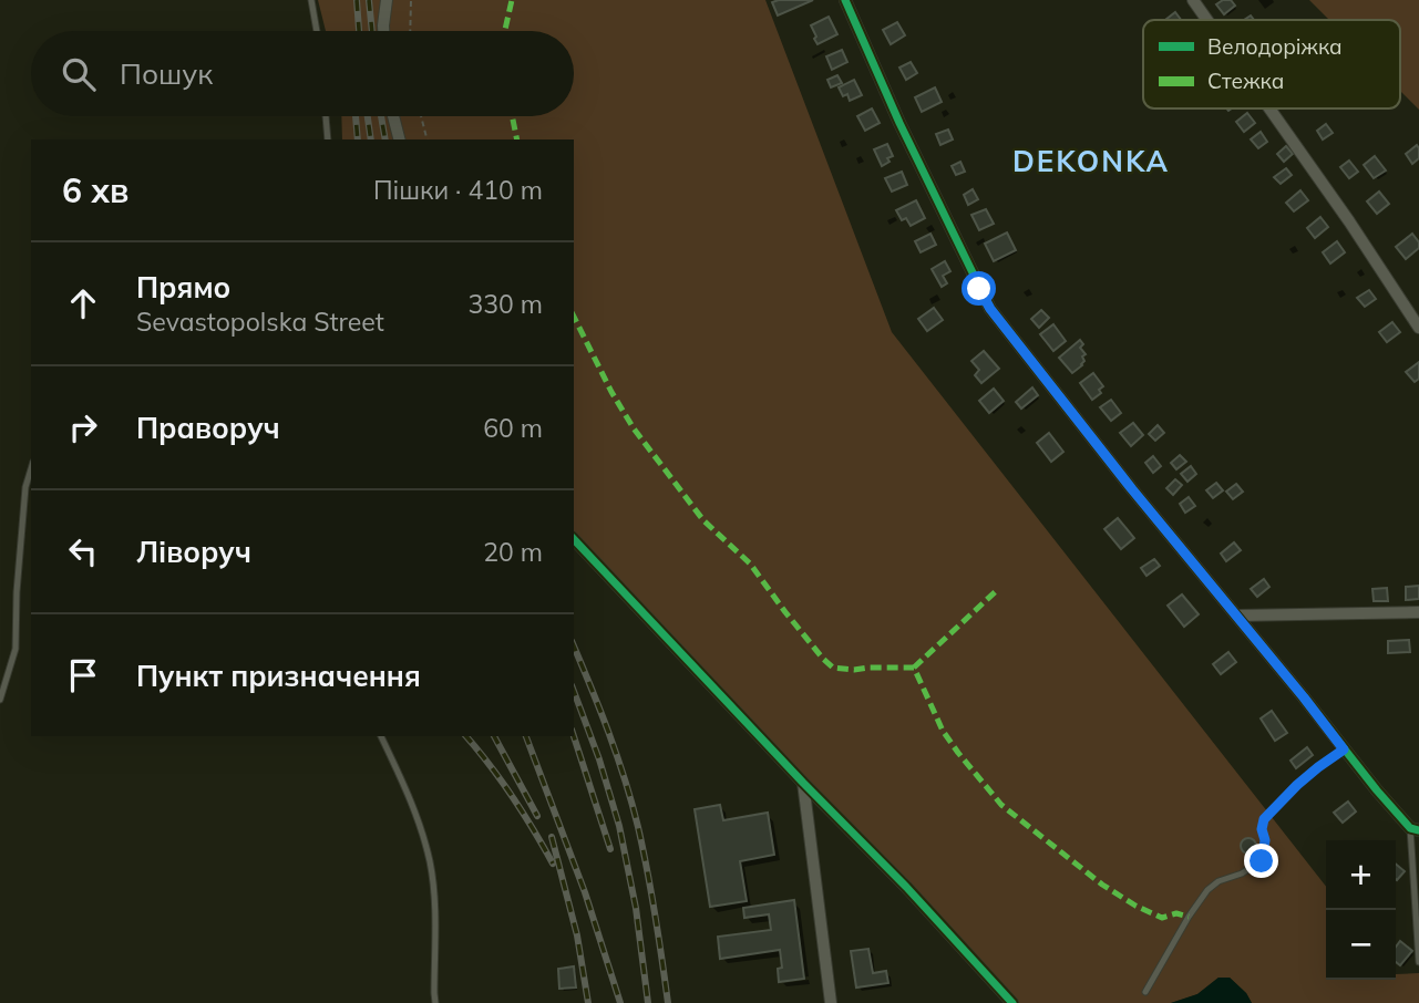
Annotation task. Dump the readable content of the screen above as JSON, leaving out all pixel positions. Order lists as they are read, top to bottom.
{
  "districts": ["DEKONKA"],
  "legend": ["Велодоріжка", "Стежка"],
  "page": {
    "search": "Пошук",
    "heading": ["6 хв", "Пішки · 410 m"],
    "list": [
      ["Прямо", "Sevastopolska Street", "330 m"],
      ["Праворуч", "60 m"],
      ["Ліворуч", "20 m"],
      "Пункт призначення"
    ],
    "map_buttons": ["+", "−"]
  }
}
